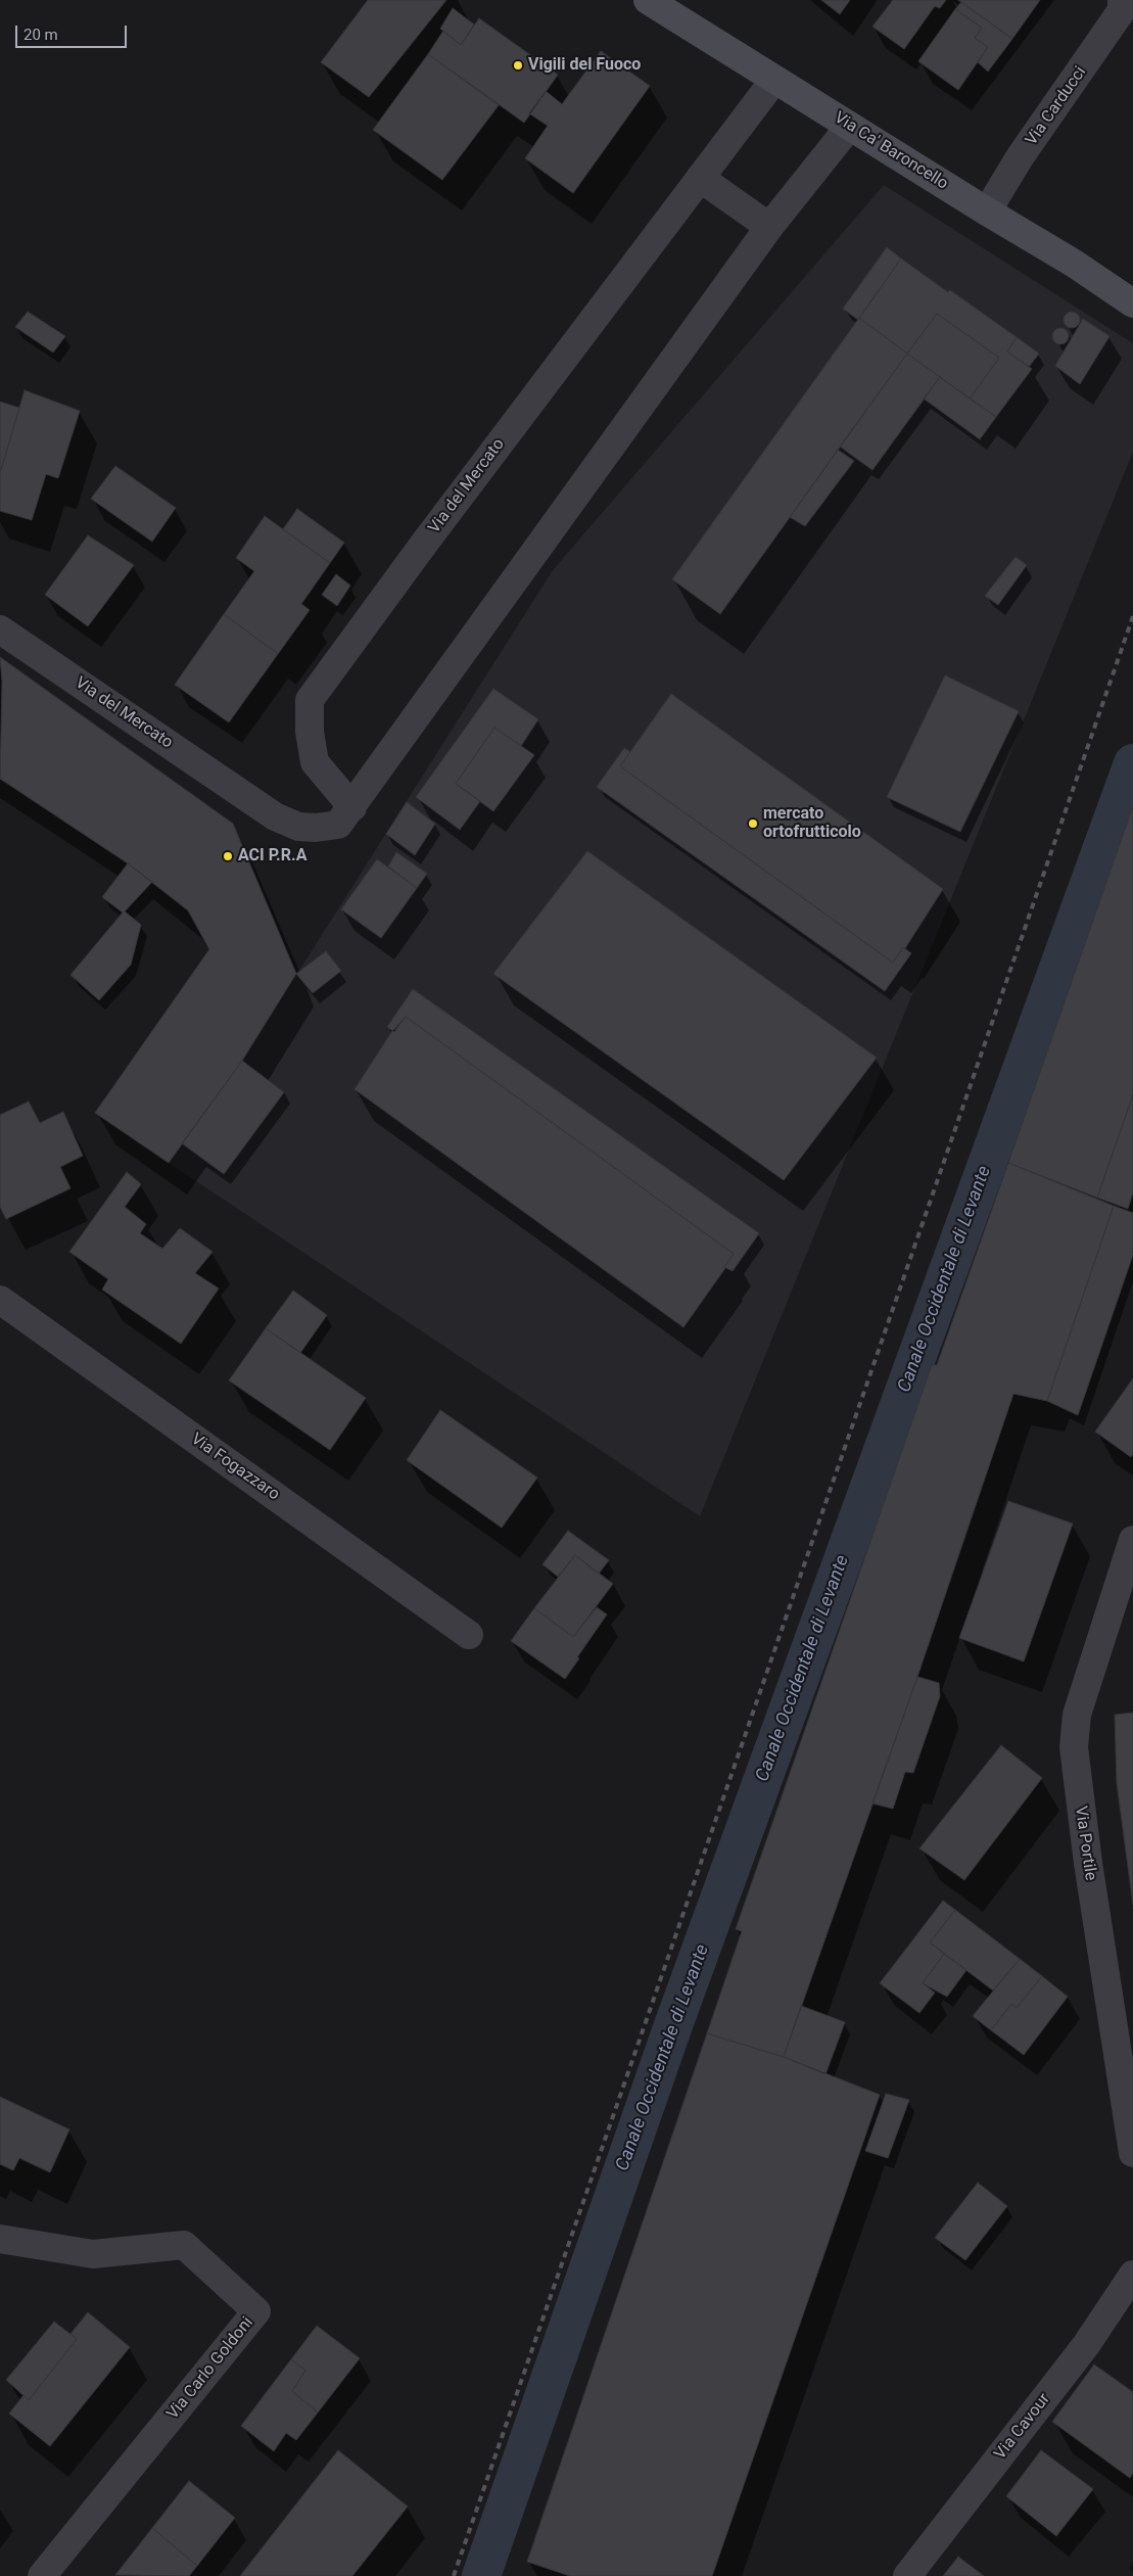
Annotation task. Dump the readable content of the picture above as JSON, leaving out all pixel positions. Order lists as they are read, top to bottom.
{
  "streets": {
    "main road": ["Via Ca' Baroncello"],
    "street": [
      "Via Carducci",
      "Via del Mercato",
      "Via Fogazzaro",
      "Via Portile",
      "Via Carlo Goldoni",
      "Via Cavour"
    ]
  },
  "crossings": [
    ["Via Carducci", "Via Ca' Baroncello"],
    ["Via Ca' Baroncello", "Via del Mercato"]
  ],
  "water": ["Canale Occidentale di Levante"],
  "places": ["Vigili del Fuoco", "mercato ortofrutticolo", "ACI P.R.A"],
  "scale_bar": "20 m"
}
